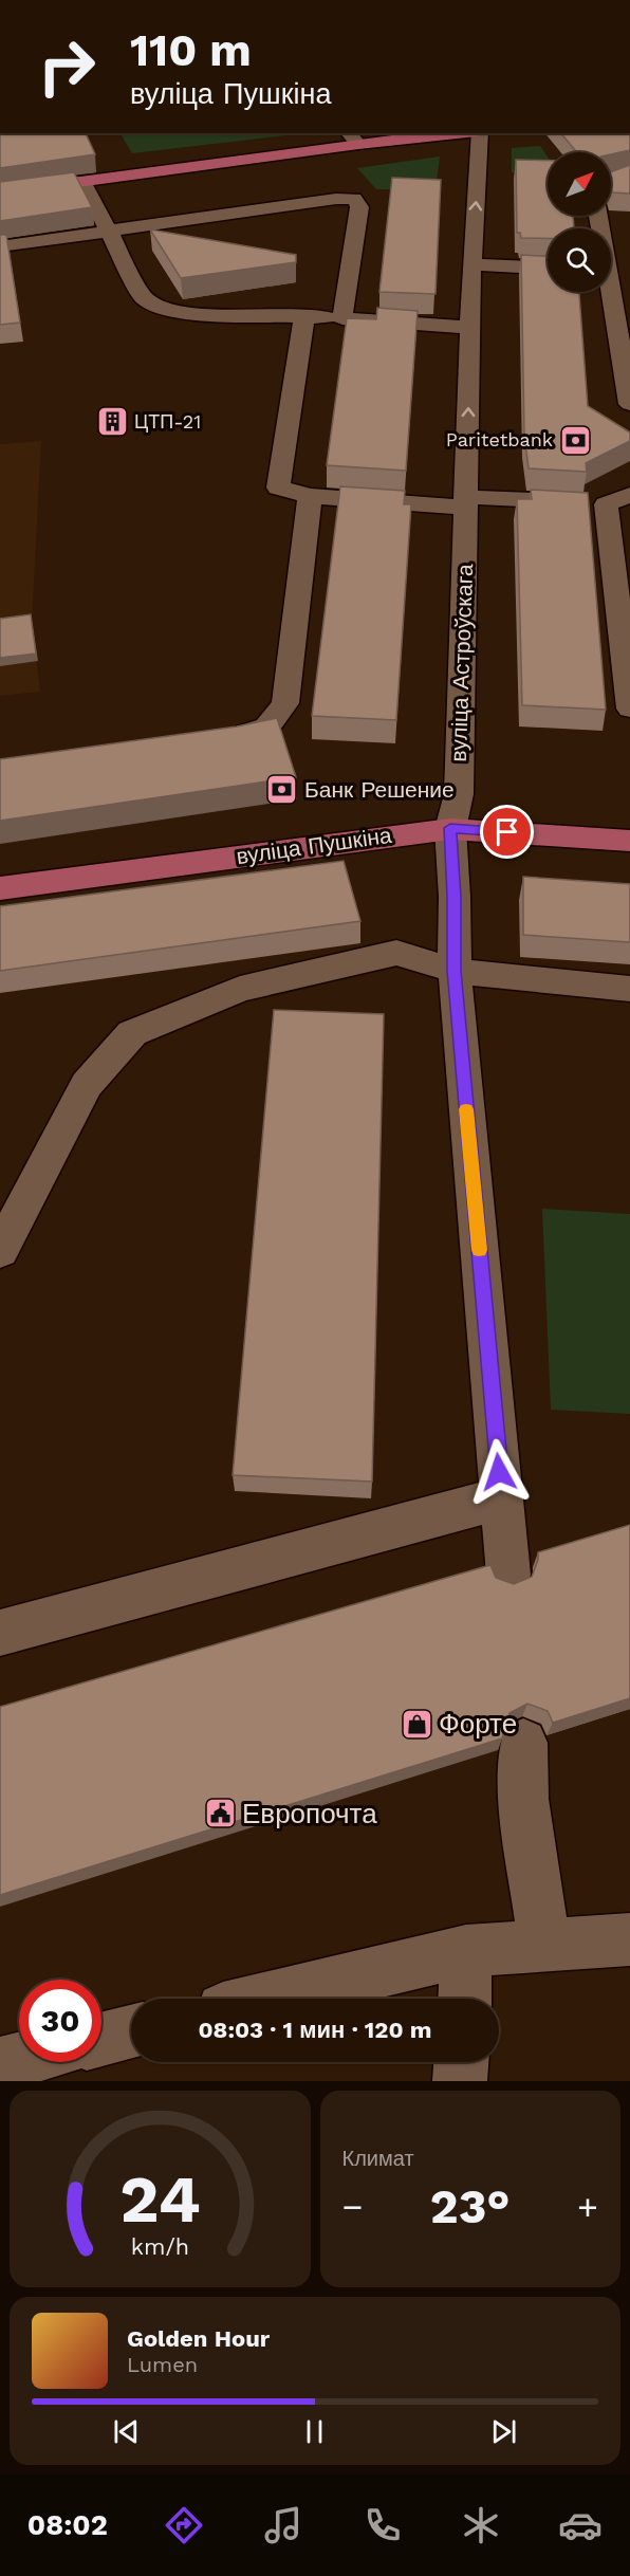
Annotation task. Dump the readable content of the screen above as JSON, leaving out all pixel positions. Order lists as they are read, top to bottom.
{
  "streets": {
    "main road": ["вуліца Пушкіна"],
    "street": ["вуліца Астроўскага"]
  },
  "crossings": [
    ["вуліца Астроўскага", "вуліца Пушкіна"]
  ],
  "places": {
    "building": ["ЦТП-21"],
    "bank": ["Paritetbank", "Банк Решение"],
    "shop": ["Форте"],
    "public building": ["Европочта"]
  },
  "north": "top right",
  "page": {
    "turn": ["110 m", "вуліца Пушкіна"],
    "limit": "30",
    "trip": "08:03 · 1 мин · 120 m",
    "tile": "Климат",
    "heat": ["−", "23°", "+"],
    "song": ["Golden Hour", "Lumen"],
    "tabs": "08:02",
    "gauge": ["24", "km/h"]
  }
}
